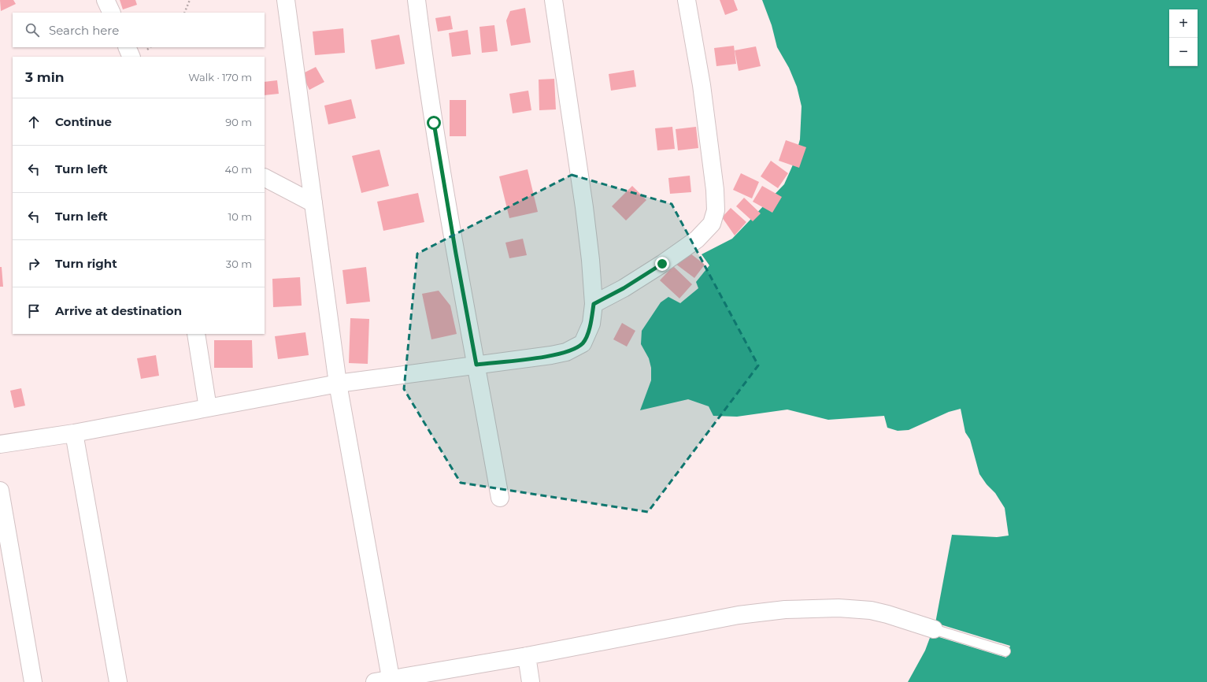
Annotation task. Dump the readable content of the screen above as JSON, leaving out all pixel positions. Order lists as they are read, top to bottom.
{
  "page": {
    "map_buttons": ["+", "−"],
    "search": "Search here",
    "heading": ["3 min", "Walk · 170 m"],
    "list": [
      ["Continue", "90 m"],
      ["Turn left", "40 m"],
      ["Turn left", "10 m"],
      ["Turn right", "30 m"],
      "Arrive at destination"
    ]
  }
}
